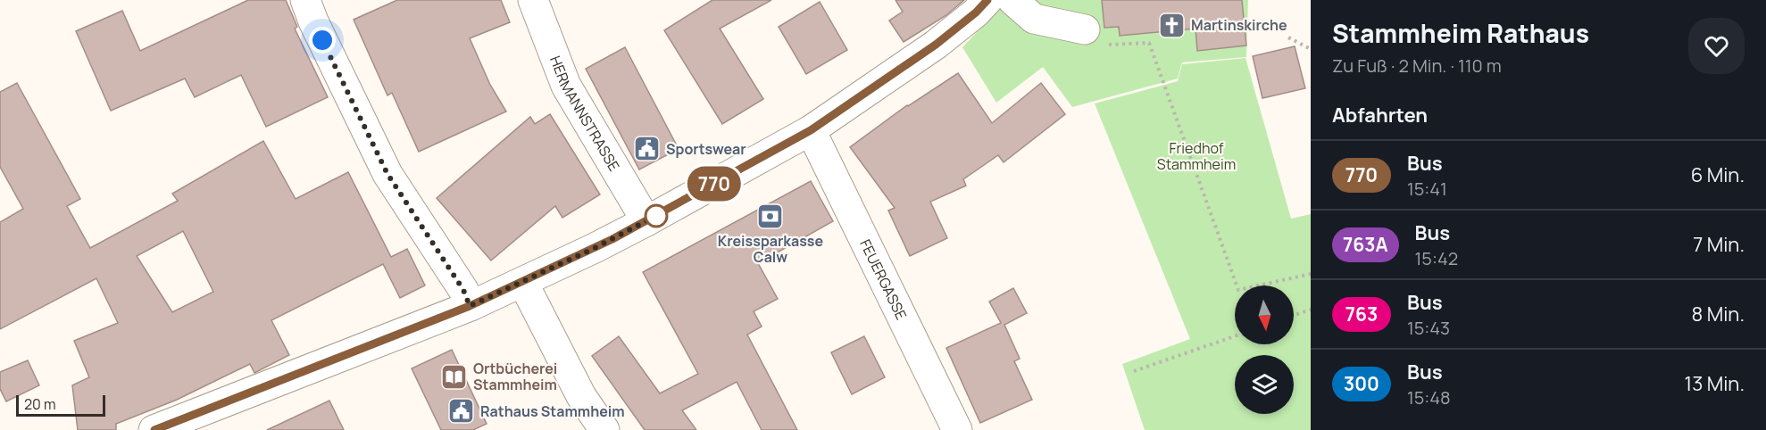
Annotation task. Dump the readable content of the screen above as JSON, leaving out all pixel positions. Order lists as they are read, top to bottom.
{
  "streets": {
    "street": ["HERMANNSTRASSE", "FEUERGASSE"]
  },
  "parks": ["Friedhof Stammheim"],
  "places": {
    "church": ["Martinskirche"],
    "public building": ["Sportswear", "Rathaus Stammheim"],
    "bank": ["Kreissparkasse Calw"],
    "library": ["Ortbücherei Stammheim"]
  },
  "lines": ["bus line 770"],
  "scale_bar": "20 m",
  "north": "bottom",
  "page": {
    "on_map": "770",
    "heading": [
      ["Stammheim Rathaus", "Zu Fuß · 2 Min. · 110 m"],
      "Abfahrten"
    ],
    "list": [
      {
        "mark": "770",
        "name": "Bus",
        "note": "15:41",
        "value": "6 Min."
      },
      {
        "mark": "763A",
        "name": "Bus",
        "note": "15:42",
        "value": "7 Min."
      },
      {
        "mark": "763",
        "name": "Bus",
        "note": "15:43",
        "value": "8 Min."
      },
      {
        "mark": "300",
        "name": "Bus",
        "note": "15:48",
        "value": "13 Min."
      }
    ],
    "scale": "20 m"
  }
}
